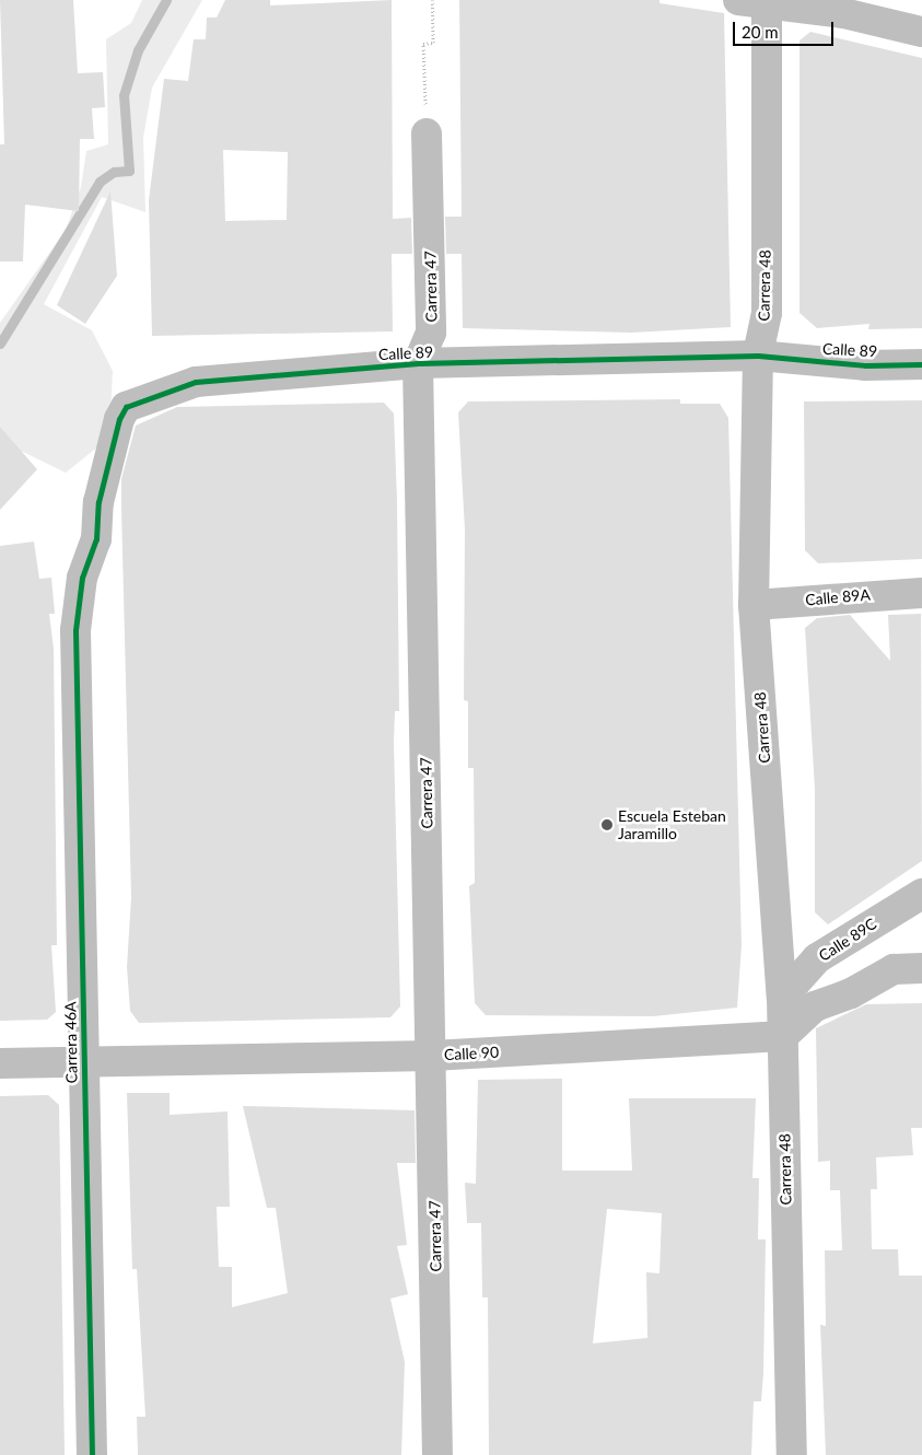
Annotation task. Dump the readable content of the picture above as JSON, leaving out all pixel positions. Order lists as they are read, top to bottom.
{
  "streets": {
    "street": [
      "Carrera 48",
      "Carrera 47",
      "Calle 89",
      "Calle 89A",
      "Calle 89C",
      "Carrera 46A",
      "Calle 90"
    ]
  },
  "crossings": [
    ["Carrera 48", "Calle 89"],
    ["Carrera 48", "Calle 89A"],
    ["Carrera 48", "Calle 89C"],
    ["Carrera 48", "Calle 90"],
    ["Carrera 47", "Calle 89"],
    ["Carrera 47", "Calle 90"],
    ["Calle 89", "Carrera 46A"],
    ["Carrera 46A", "Calle 90"]
  ],
  "places": ["Escuela Esteban Jaramillo"],
  "scale_bar": "20 m"
}
